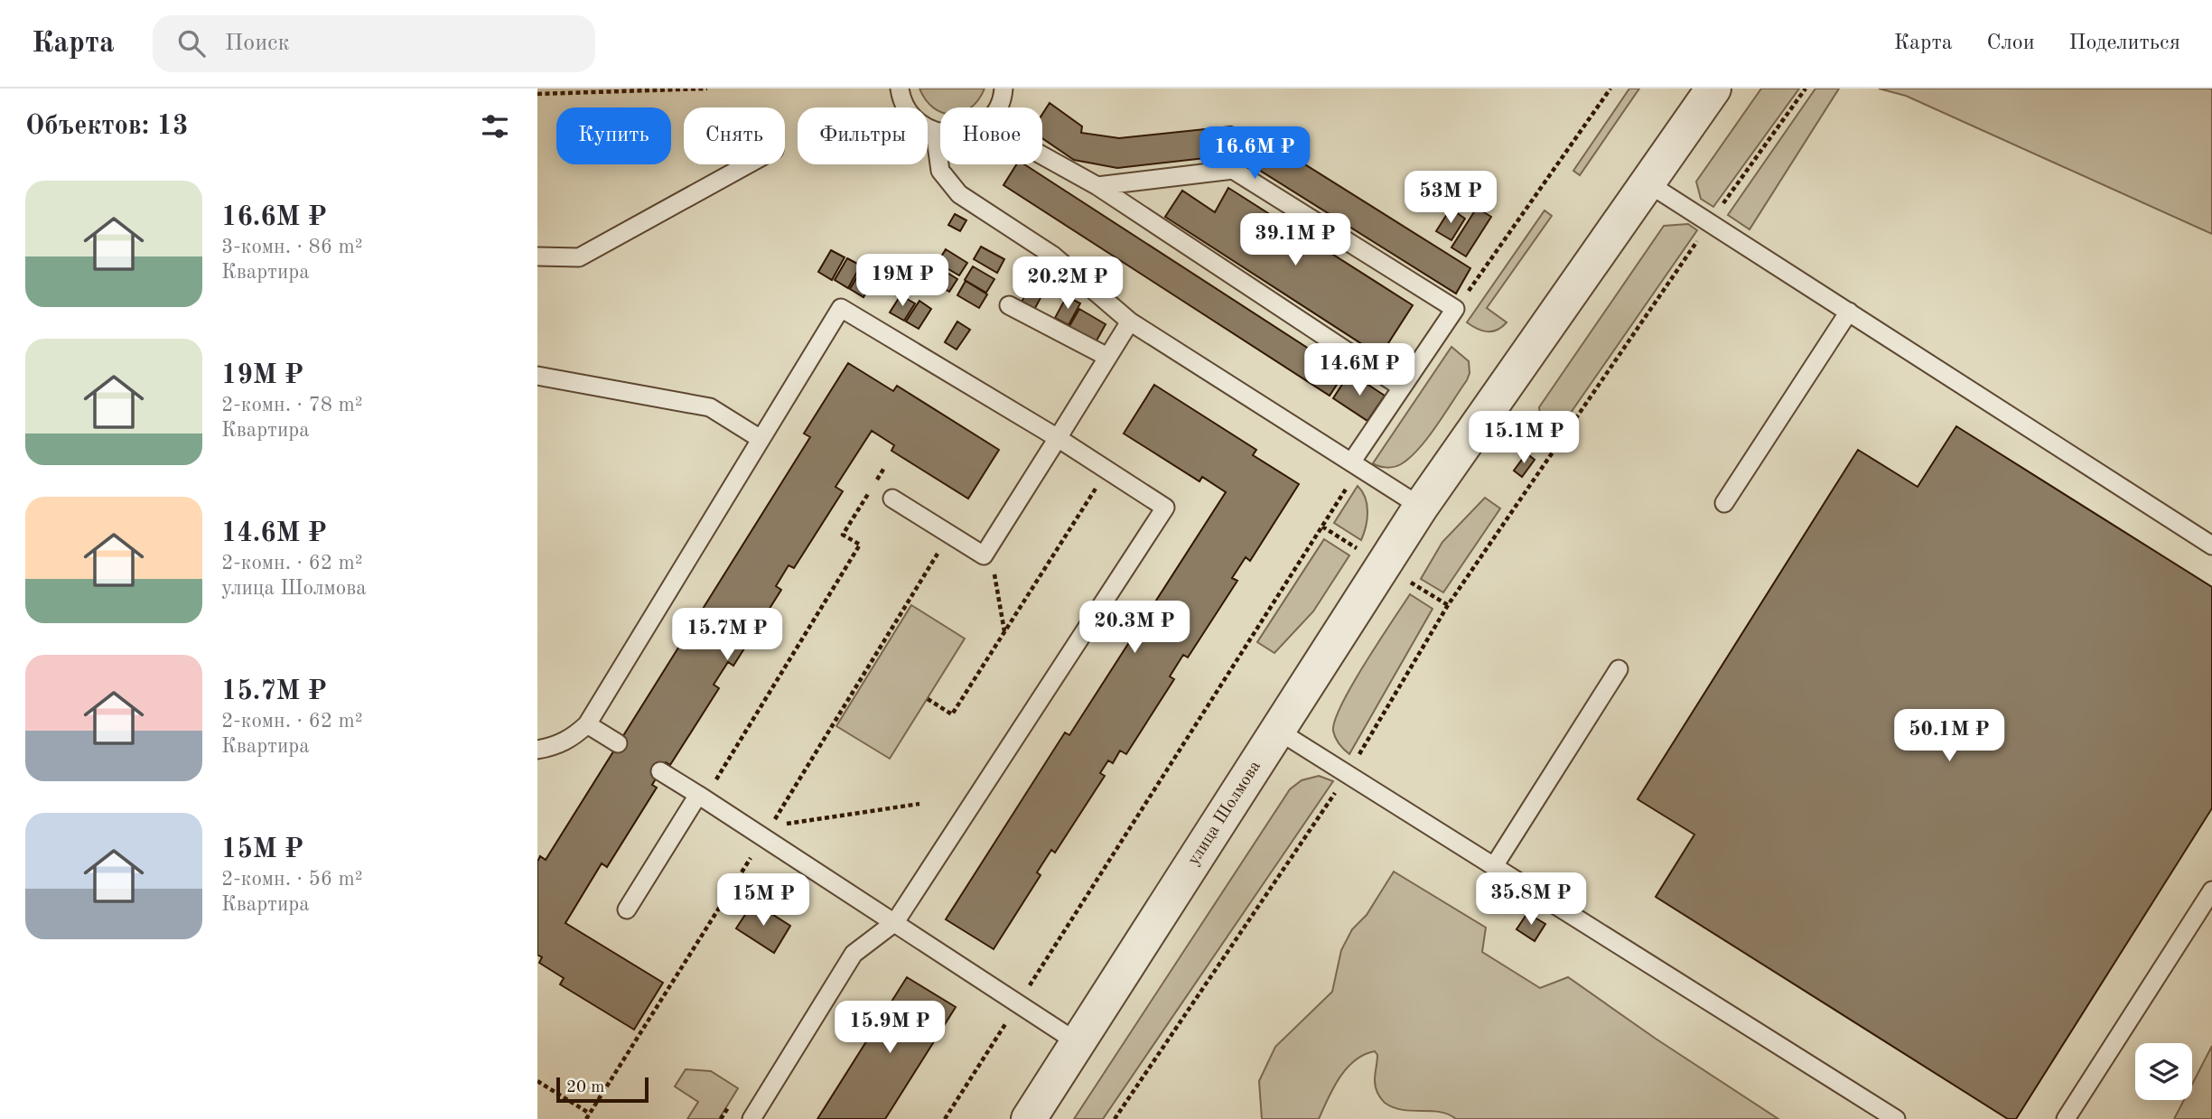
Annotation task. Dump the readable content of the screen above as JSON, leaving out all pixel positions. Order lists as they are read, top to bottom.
{
  "streets": {
    "street": ["улица Шолмова"]
  },
  "scale_bar": "20 m",
  "page": {
    "header": "Карта",
    "search": "Поиск",
    "nav": ["Карта", "Слои", "Поделиться"],
    "heading": "Объектов: 13",
    "chip": [
      "Купить",
      "Снять",
      "Фильтры",
      "Новое"
    ],
    "price": [
      "16.6M ₽",
      "53M ₽",
      "39.1M ₽",
      "19M ₽",
      "20.2M ₽",
      "14.6M ₽",
      "15.1M ₽",
      "20.3M ₽",
      "15.7M ₽",
      "50.1M ₽",
      "35.8M ₽",
      "15M ₽",
      "15.9M ₽"
    ],
    "list": [
      {
        "name": "16.6M ₽",
        "note": "3-комн. · 86 m² · Квартира"
      },
      {
        "name": "19M ₽",
        "note": "2-комн. · 78 m² · Квартира"
      },
      {
        "name": "14.6M ₽",
        "note": "2-комн. · 62 m² · улица Шолмова"
      },
      {
        "name": "15.7M ₽",
        "note": "2-комн. · 62 m² · Квартира"
      },
      {
        "name": "15M ₽",
        "note": "2-комн. · 56 m² · Квартира"
      }
    ],
    "scale": "20 m"
  }
}
